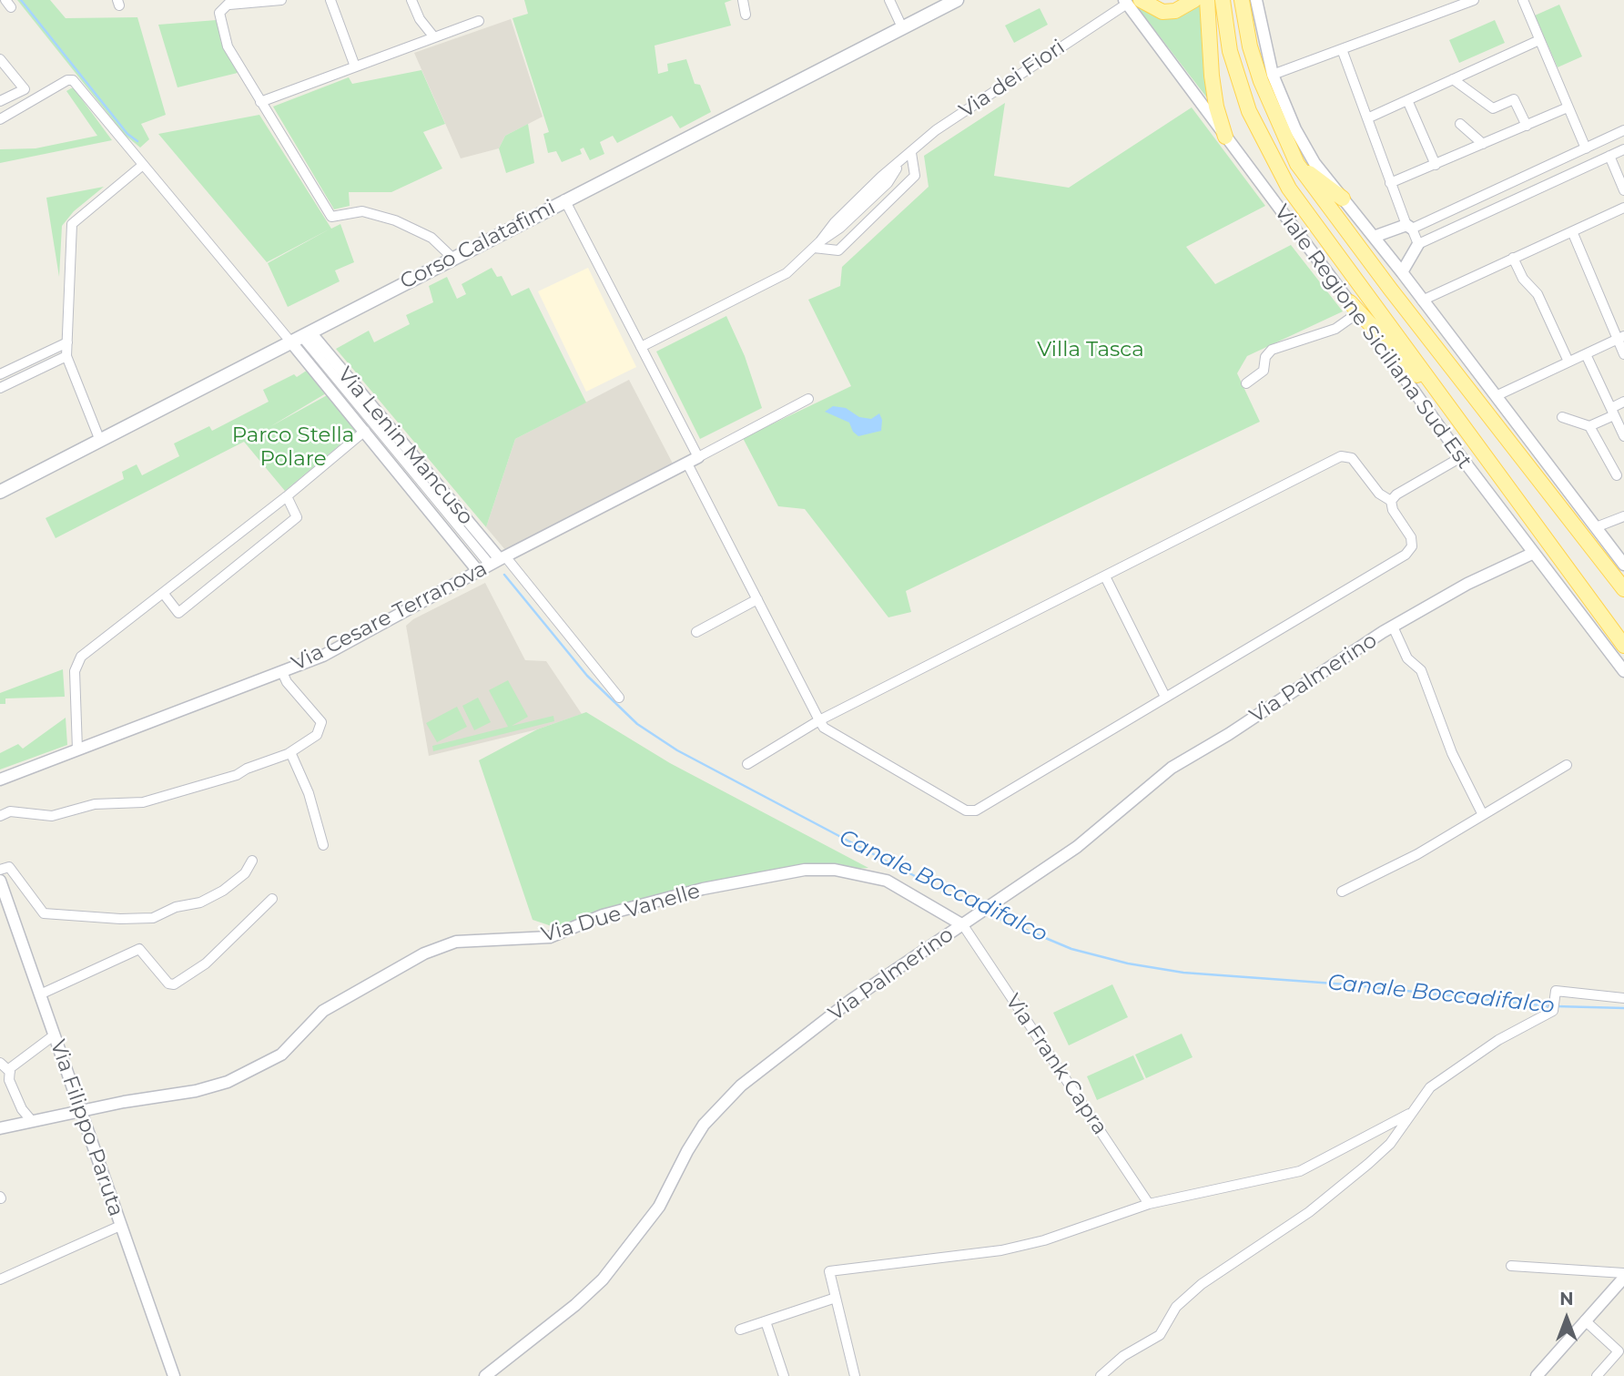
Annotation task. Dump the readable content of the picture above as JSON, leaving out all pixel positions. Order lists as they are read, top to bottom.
{
  "streets": {
    "main road": ["Corso Calatafimi", "Viale Regione Siciliana Sud Est"],
    "street": [
      "Via dei Fiori",
      "Via Lenin Mancuso",
      "Via Cesare Terranova",
      "Via Palmerino",
      "Via Due Vanelle",
      "Via Frank Capra",
      "Via Filippo Paruta"
    ]
  },
  "crossings": [
    ["Via dei Fiori", "Viale Regione Siciliana Sud Est"],
    ["Corso Calatafimi", "Via Lenin Mancuso"],
    ["Viale Regione Siciliana Sud Est", "Via Palmerino"],
    ["Via Lenin Mancuso", "Via Cesare Terranova"],
    ["Via Palmerino", "Via Due Vanelle"],
    ["Via Palmerino", "Via Frank Capra"],
    ["Via Due Vanelle", "Via Frank Capra"],
    ["Via Due Vanelle", "Via Filippo Paruta"]
  ],
  "water": ["Canale Boccadifalco"],
  "parks": ["Villa Tasca", "Parco Stella Polare"],
  "north": "top"
}
